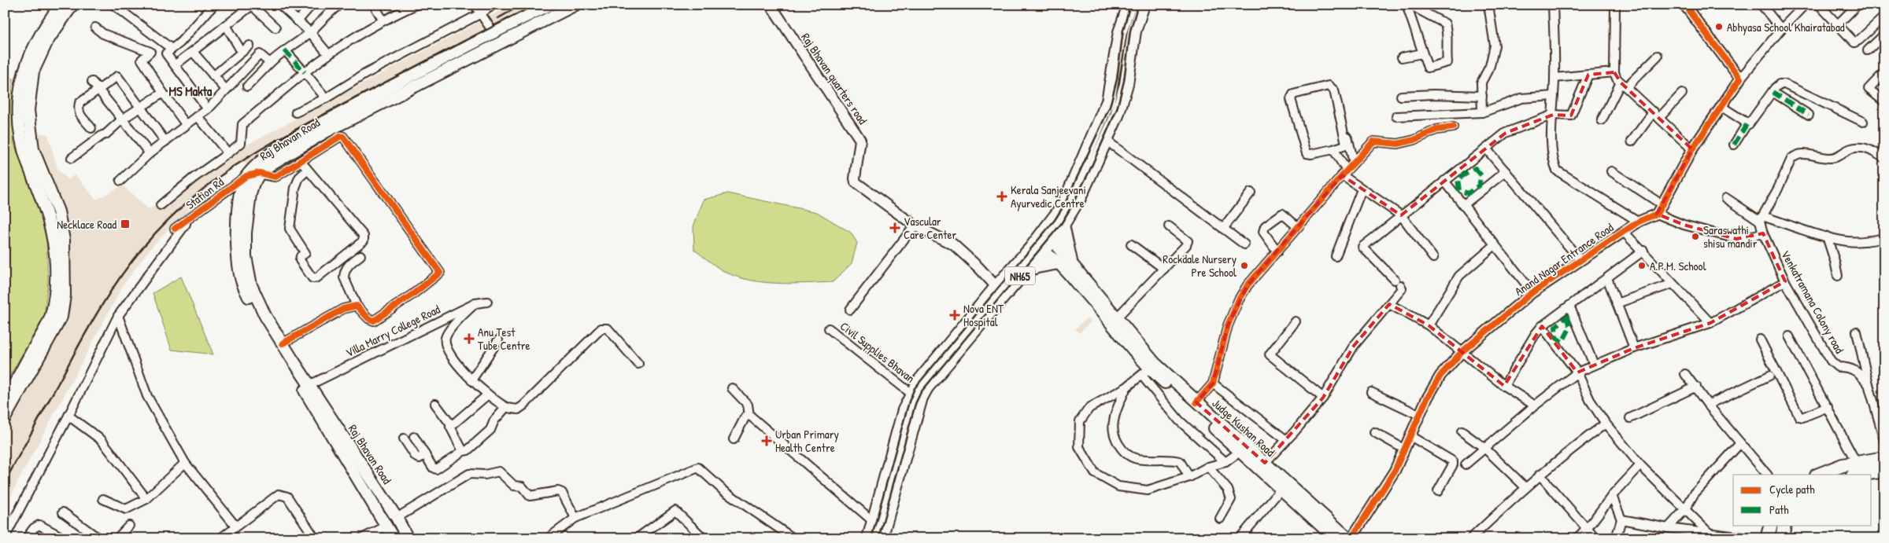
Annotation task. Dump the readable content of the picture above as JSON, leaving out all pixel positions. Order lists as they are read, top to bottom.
{
  "streets": {
    "main road": ["Raj Bhavan Road", "NH65", "Judge Kushan Road"],
    "street": [
      "Raj Bhavan quarters road",
      "Station Rd",
      "Anand Nagar Entrance Road",
      "Venkatramana Colony road",
      "Villa Marry College Road",
      "Civil Supplies Bhavan"
    ]
  },
  "crossings": [
    ["Raj Bhavan quarters road", "NH65"],
    ["Raj Bhavan Road", "Station Rd"],
    ["Raj Bhavan Road", "Villa Marry College Road"],
    ["NH65", "Civil Supplies Bhavan"],
    ["NH65", "Judge Kushan Road"]
  ],
  "districts": ["MS Makta"],
  "places": {
    "other": [
      "Abhyasa School Khairatabad",
      "Saraswathi shisu mandir",
      "Rockdale Nursery Pre School",
      "A.P.M. School"
    ],
    "health": [
      "Kerala Sanjeevani Ayurvedic Centre",
      "Vascular Care Center",
      "Nova ENT Hospital",
      "Anu Test Tube Centre",
      "Urban Primary Health Centre"
    ],
    "transit": ["Necklace Road"]
  },
  "legend": ["Cycle path", "Path"]
}
